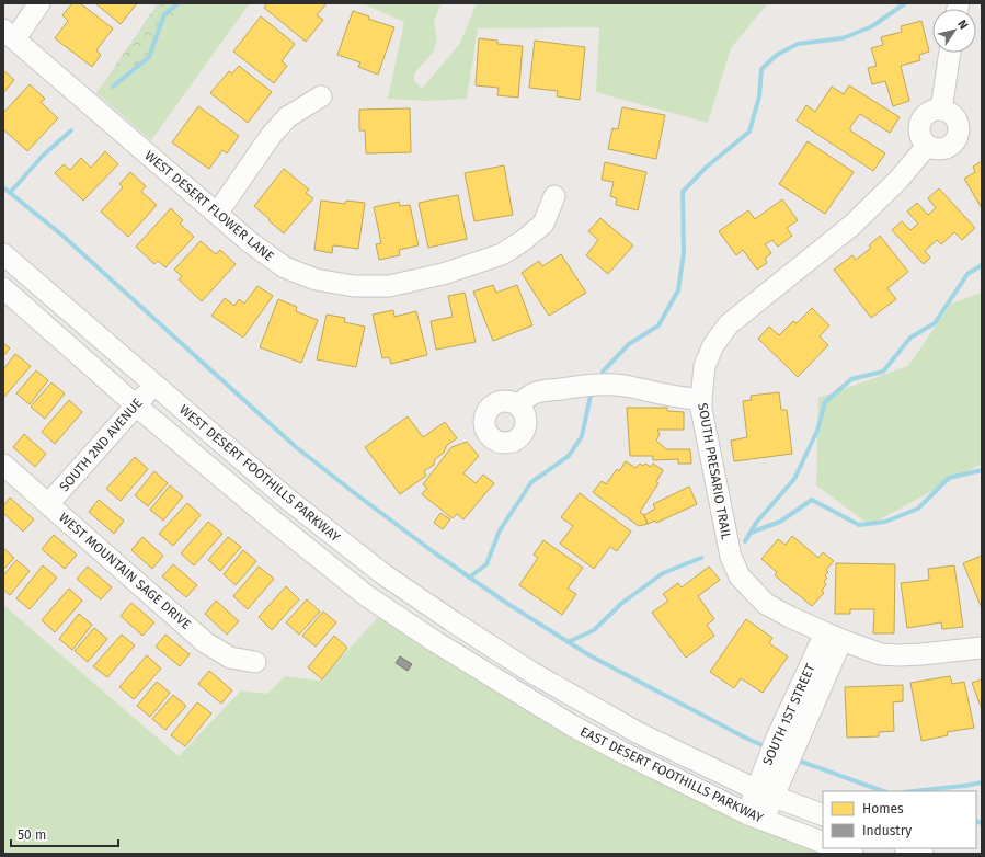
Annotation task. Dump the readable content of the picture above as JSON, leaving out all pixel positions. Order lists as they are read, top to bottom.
{
  "streets": {
    "street": [
      "WEST DESERT FLOWER LANE",
      "SOUTH 2ND AVENUE",
      "SOUTH PRESARIO TRAIL",
      "WEST DESERT FOOTHILLS PARKWAY",
      "WEST MOUNTAIN SAGE DRIVE",
      "SOUTH 1ST STREET",
      "EAST DESERT FOOTHILLS PARKWAY"
    ]
  },
  "crossings": [
    ["SOUTH 2ND AVENUE", "WEST DESERT FOOTHILLS PARKWAY"],
    ["SOUTH 2ND AVENUE", "WEST MOUNTAIN SAGE DRIVE"],
    ["SOUTH PRESARIO TRAIL", "SOUTH 1ST STREET"],
    ["WEST DESERT FOOTHILLS PARKWAY", "EAST DESERT FOOTHILLS PARKWAY"],
    ["SOUTH 1ST STREET", "EAST DESERT FOOTHILLS PARKWAY"]
  ],
  "legend": ["Homes", "Industry"],
  "scale_bar": "50 m",
  "north": "top right"
}
